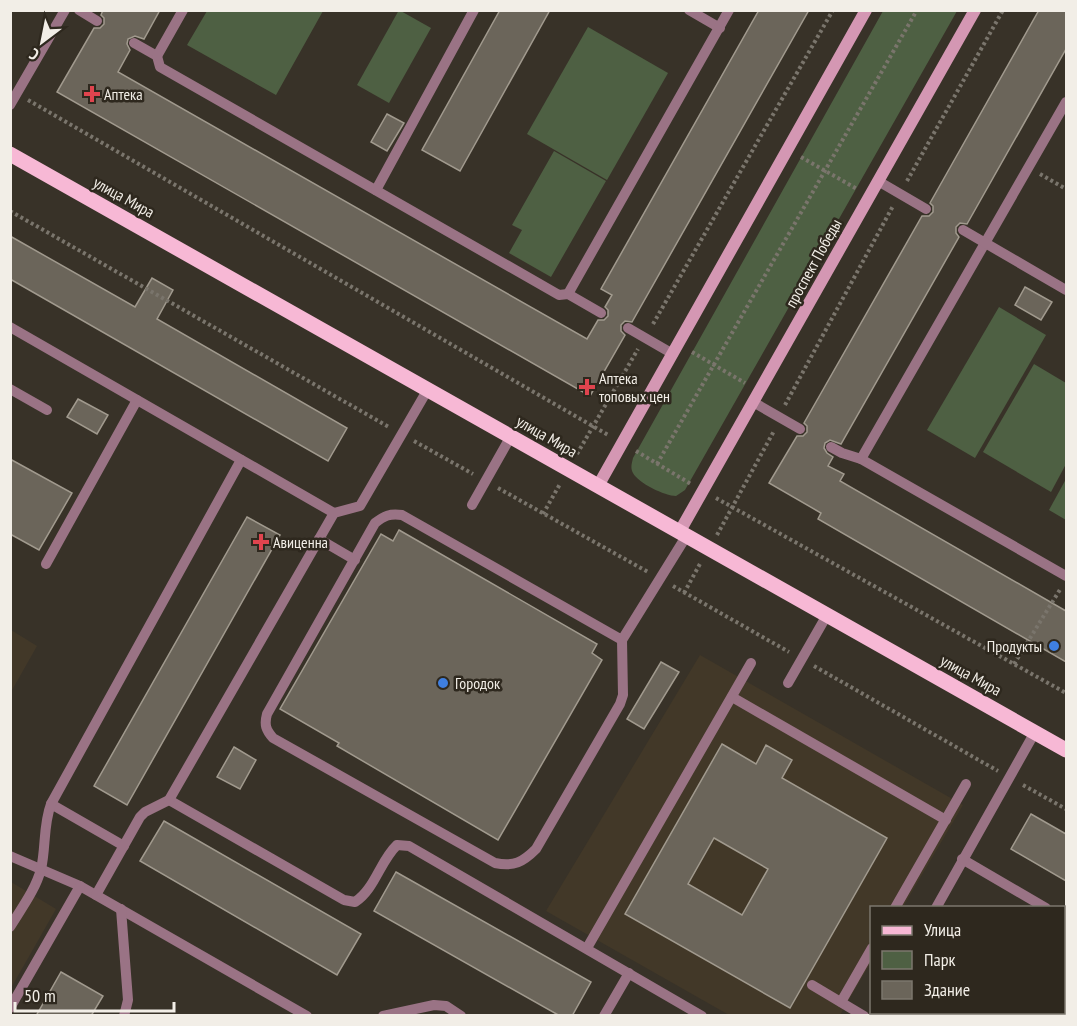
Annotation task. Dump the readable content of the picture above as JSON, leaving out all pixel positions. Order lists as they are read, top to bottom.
{
  "streets": {
    "main road": ["улица Мира", "проспект Победы"]
  },
  "crossings": [
    ["улица Мира", "проспект Победы"]
  ],
  "places": {
    "health": ["Аптека", "Аптека топовых цен", "Авиценна"],
    "other": ["Продукты", "Городок"]
  },
  "legend": ["Улица", "Парк", "Здание"],
  "scale_bar": "50 m",
  "north": "bottom left"
}
